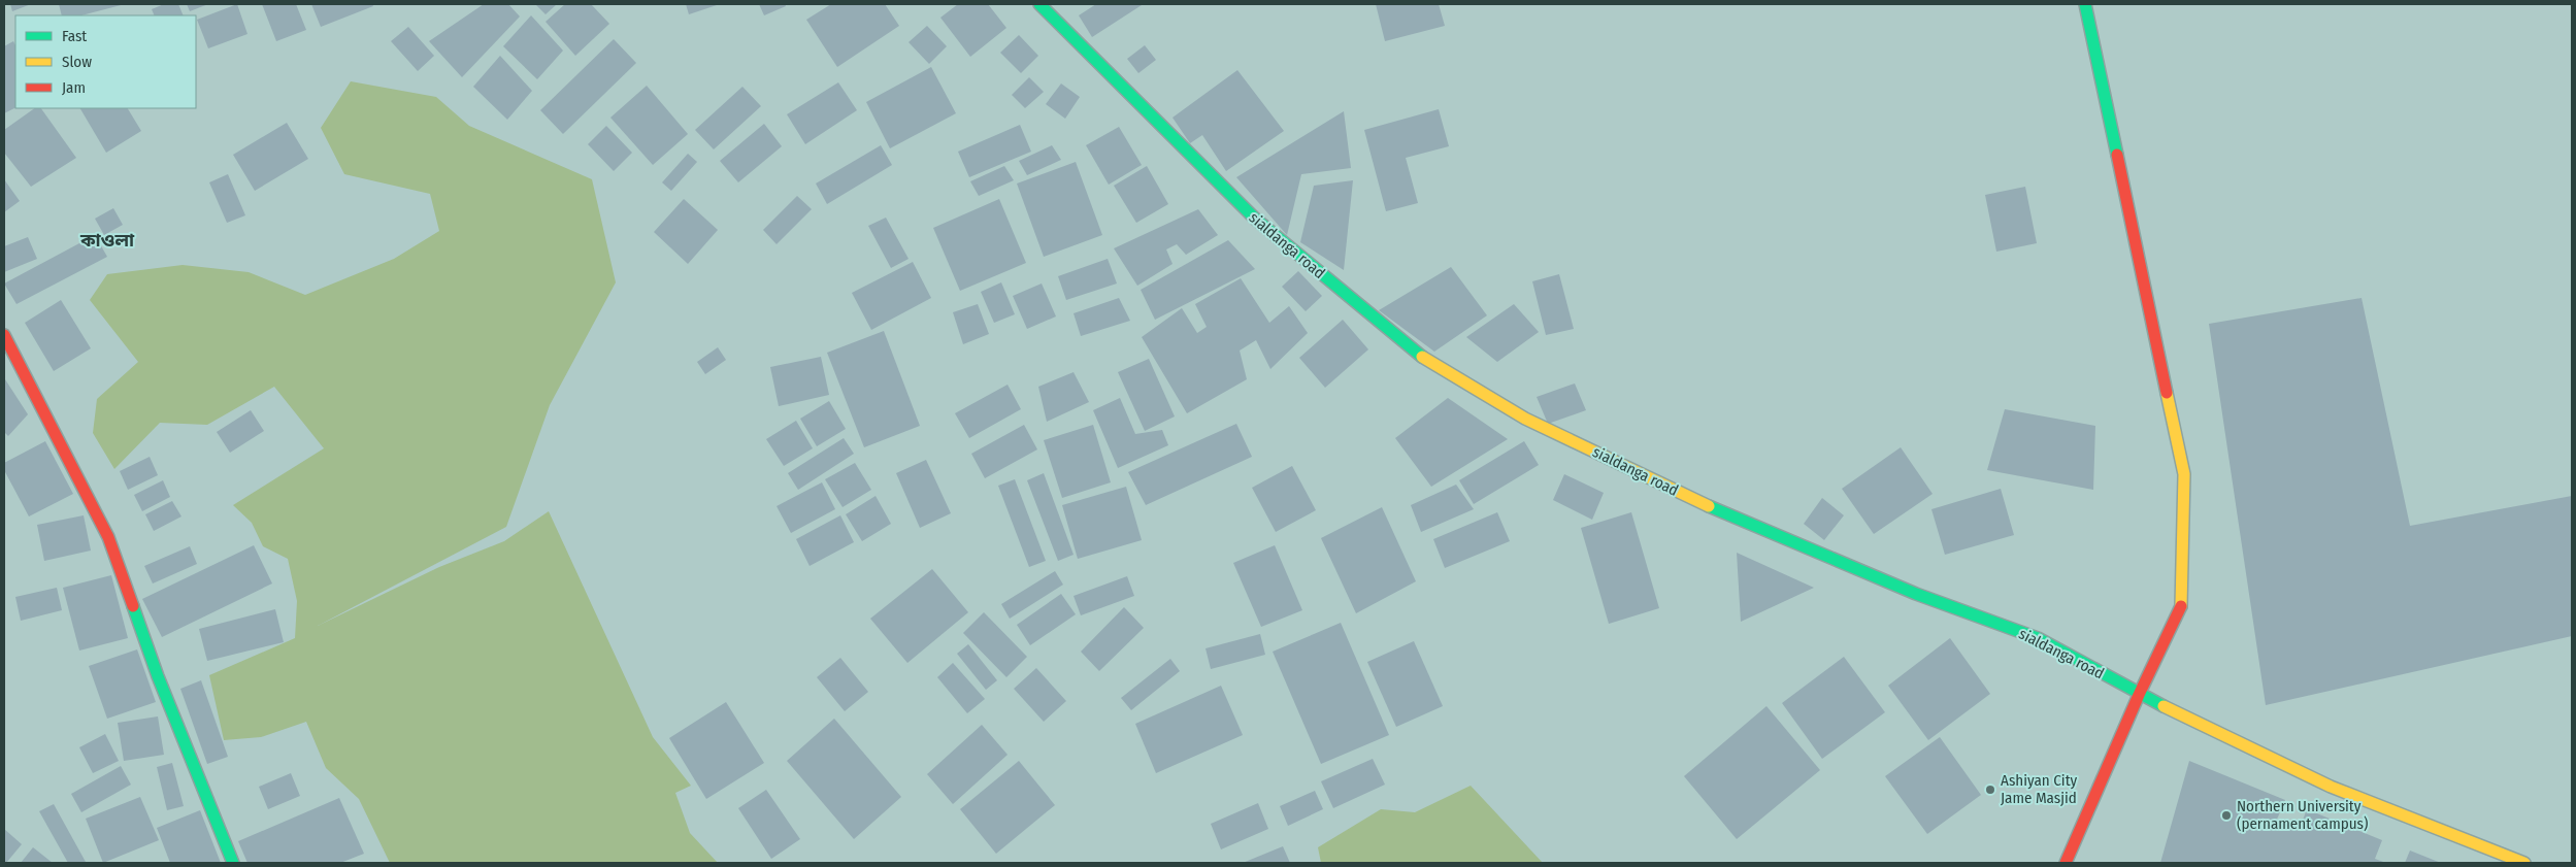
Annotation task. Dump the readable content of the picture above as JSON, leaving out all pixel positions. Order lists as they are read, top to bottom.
{
  "streets": {
    "street": ["sialdanga road"]
  },
  "districts": ["কাওলা"],
  "places": ["Ashiyan City Jame Masjid", "Northern University (pernament campus)"],
  "legend": ["Fast", "Slow", "Jam"]
}
